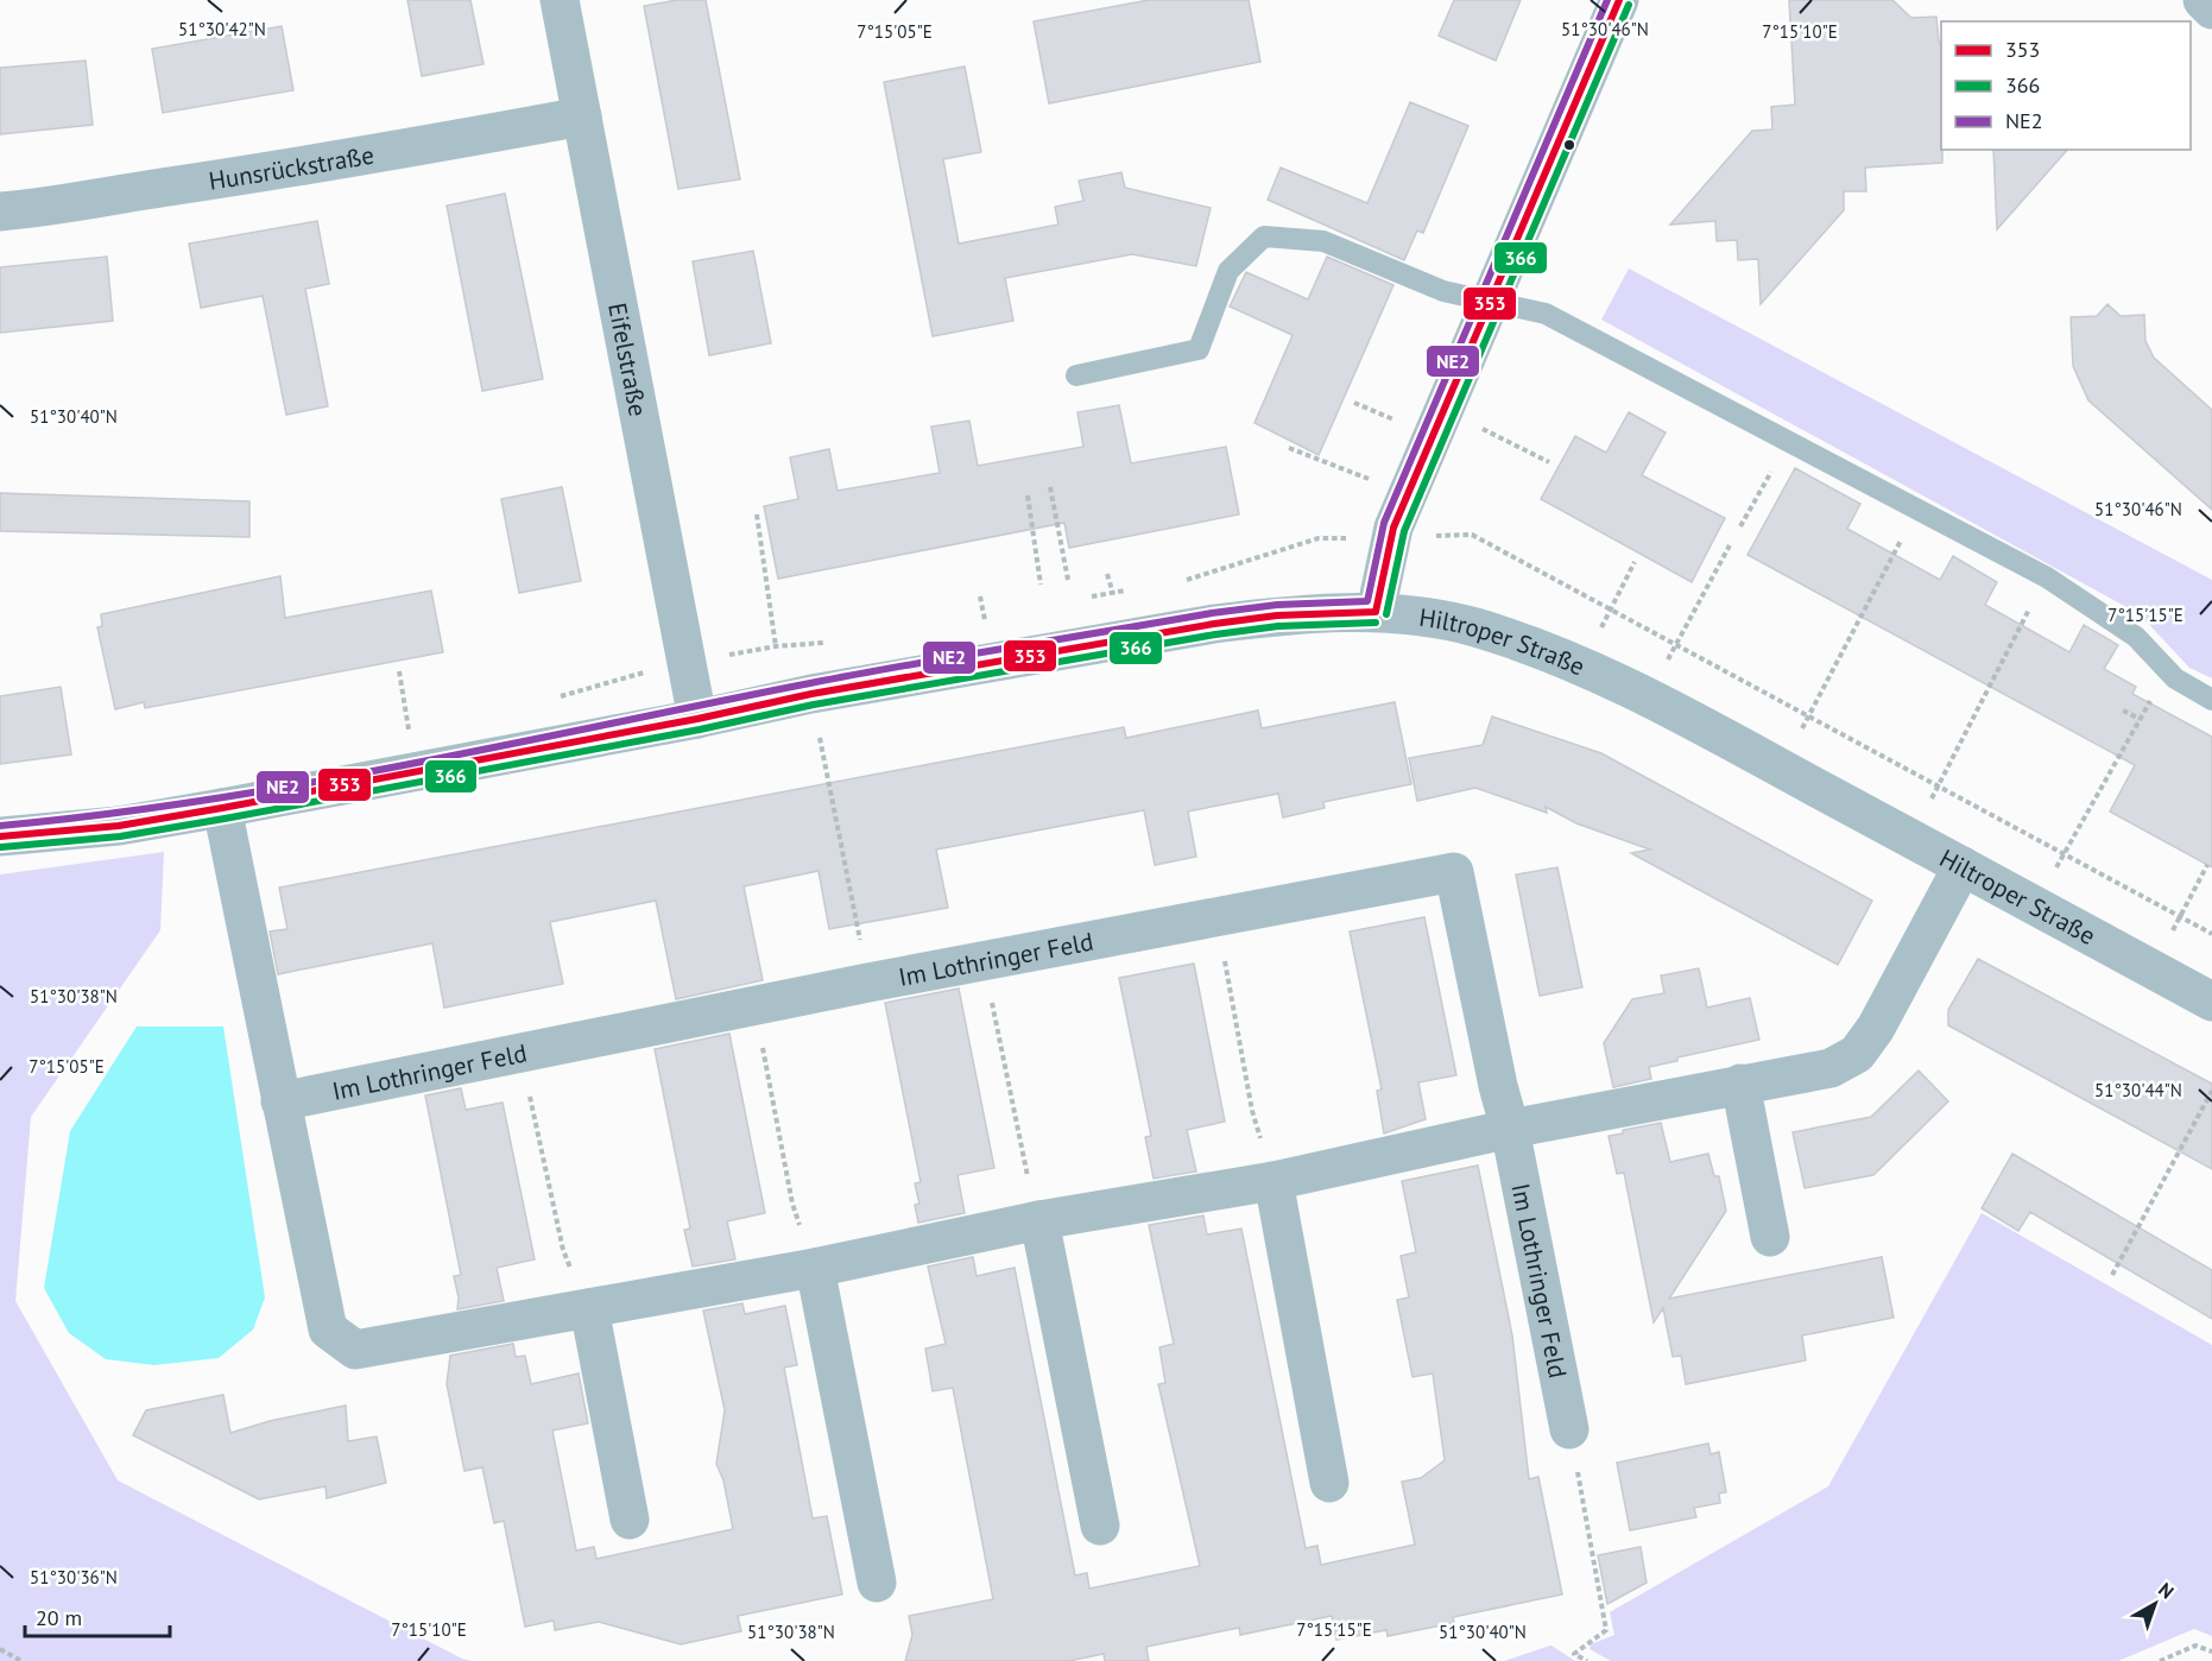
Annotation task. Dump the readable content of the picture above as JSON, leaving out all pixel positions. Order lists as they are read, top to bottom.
{
  "streets": {
    "street": [
      "Hunsrückstraße",
      "Eifelstraße",
      "Hiltroper Straße",
      "Im Lothringer Feld"
    ]
  },
  "crossings": [
    ["Hunsrückstraße", "Eifelstraße"],
    ["Eifelstraße", "Hiltroper Straße"]
  ],
  "lines": ["transit line 353", "transit line NE2", "transit line 366"],
  "legend": ["353", "366", "NE2"],
  "scale_bar": "20 m",
  "north": "top right",
  "coordinates": [
    "51°30'42\"N",
    "51°30'46\"N",
    "7°15'05\"E",
    "7°15'10\"E",
    "51°30'40\"N",
    "7°15'15\"E",
    "51°30'38\"N",
    "51°30'44\"N",
    "51°30'36\"N"
  ]
}
